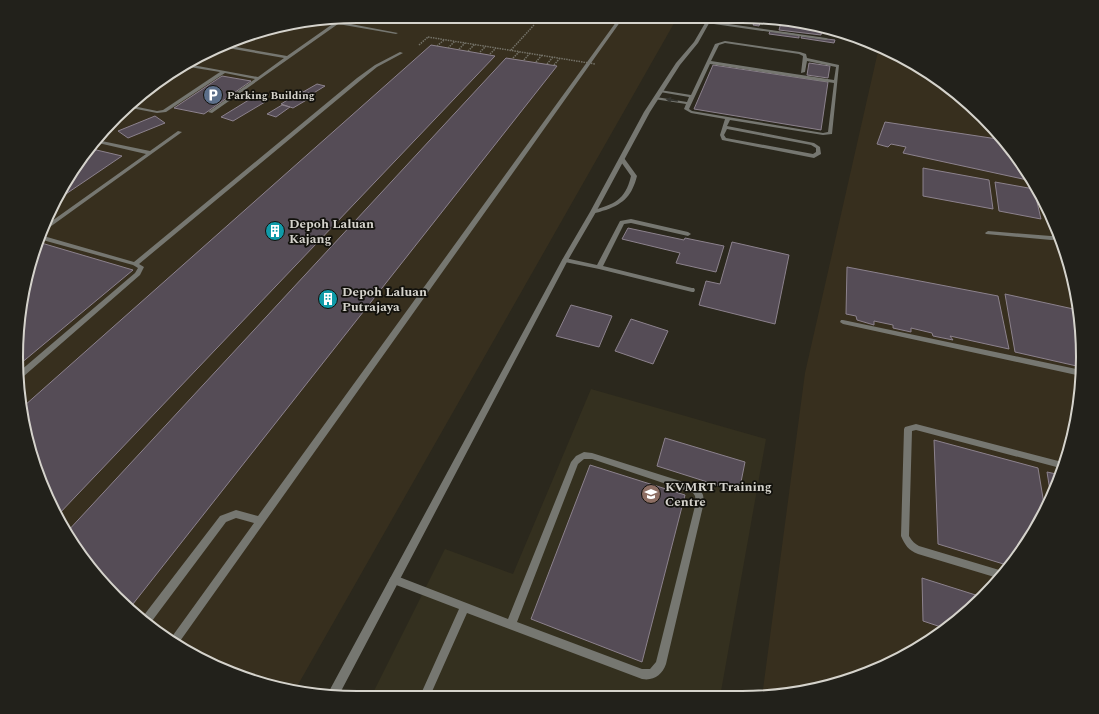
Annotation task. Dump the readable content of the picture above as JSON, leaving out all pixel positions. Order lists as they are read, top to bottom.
{
  "places": {
    "parking": ["Parking Building"],
    "building": ["Depoh Laluan Kajang", "Depoh Laluan Putrajaya"],
    "school or university": ["KVMRT Training Centre"]
  }
}
